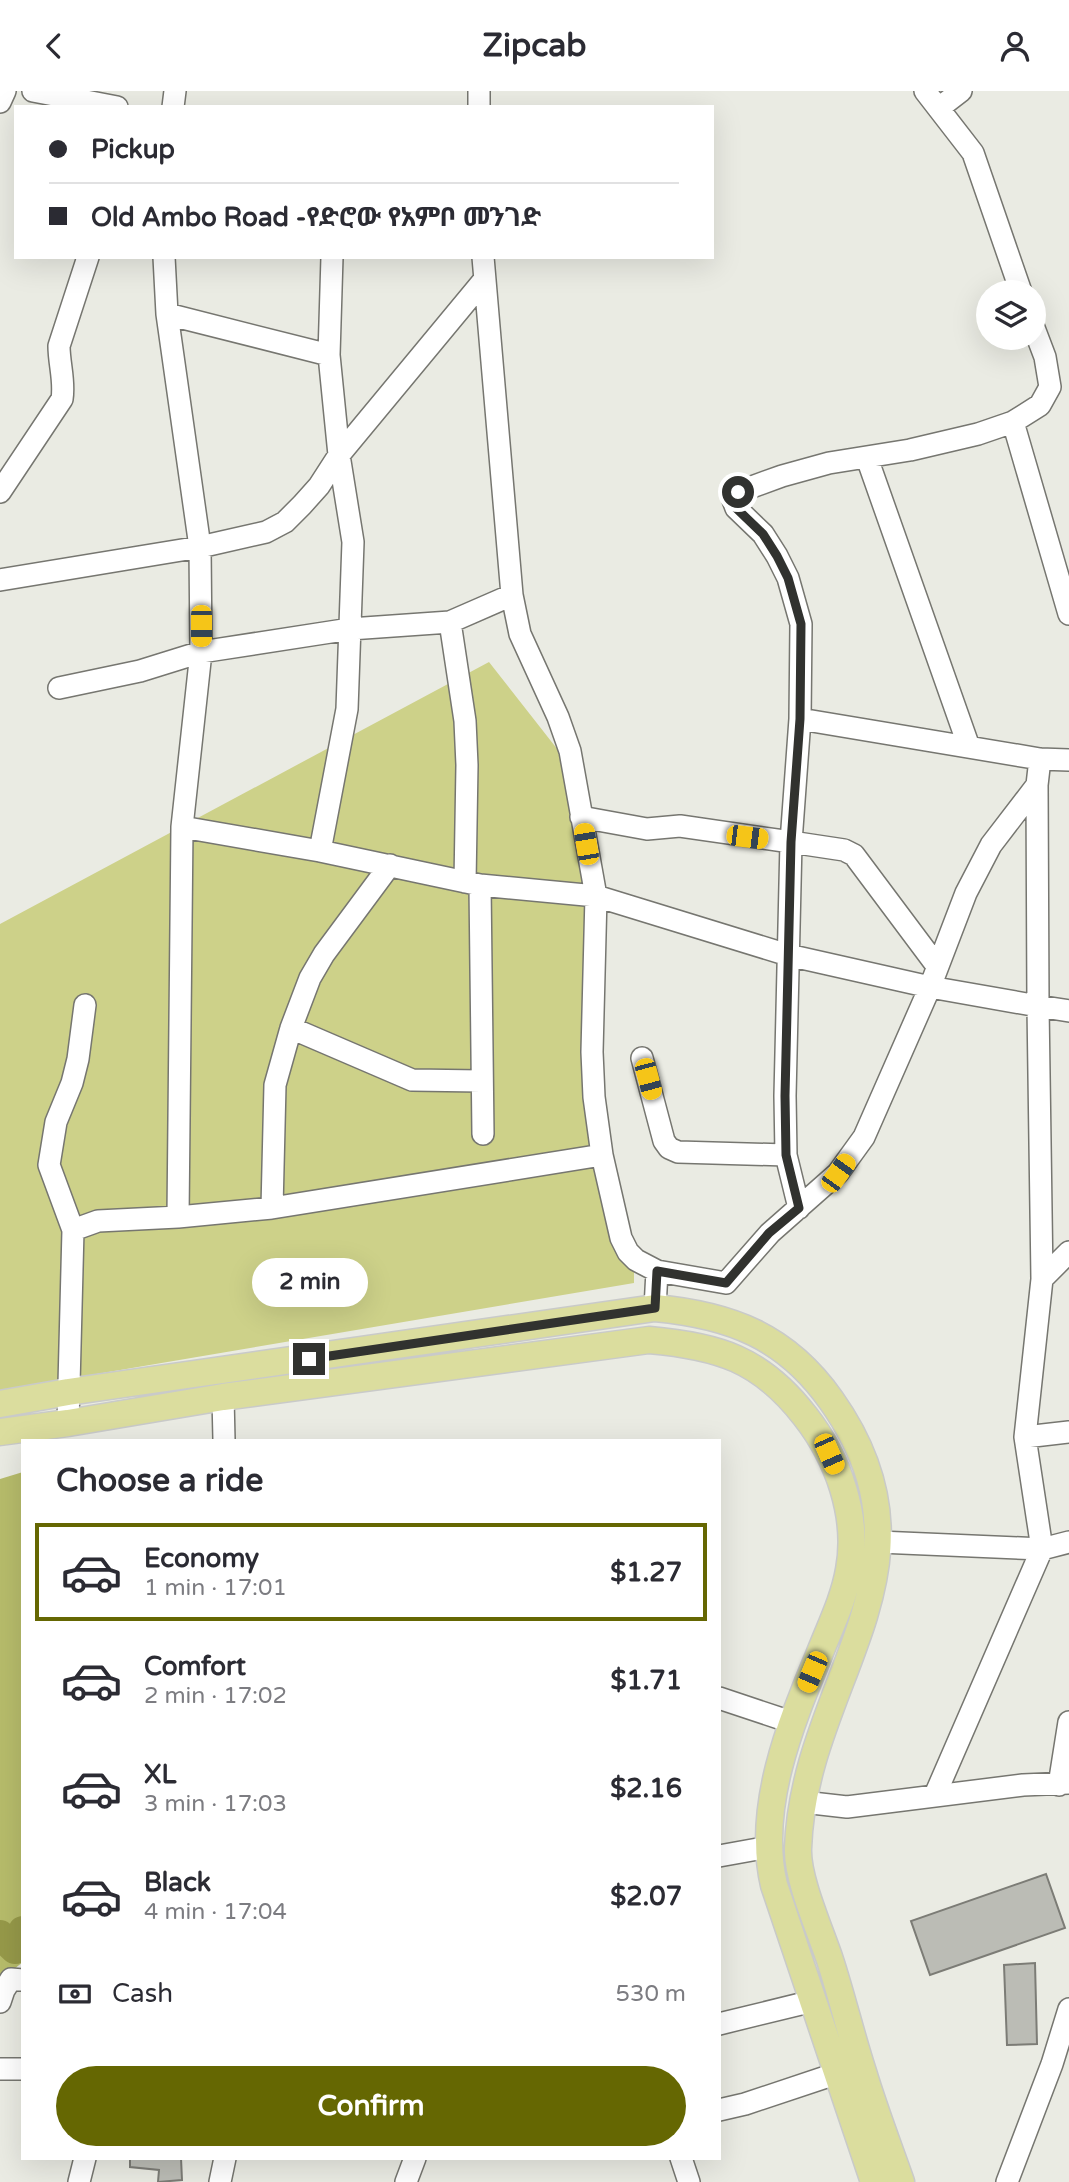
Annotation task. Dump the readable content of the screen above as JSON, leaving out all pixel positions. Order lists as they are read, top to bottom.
{
  "page": {
    "header": "Zipcab",
    "banner": ["Pickup", "Old Ambo Road -የድሮው የአምቦ መንገድ"],
    "bubble": "2 min",
    "heading": "Choose a ride",
    "list": [
      {
        "name": "Economy",
        "note": "1 min · 17:01",
        "value": "$1.27"
      },
      {
        "name": "Comfort",
        "note": "2 min · 17:02",
        "value": "$1.71"
      },
      {
        "name": "XL",
        "note": "3 min · 17:03",
        "value": "$2.16"
      },
      {
        "name": "Black",
        "note": "4 min · 17:04",
        "value": "$2.07"
      }
    ],
    "pay": ["Cash", "530 m"],
    "buttons": "Confirm"
  }
}
